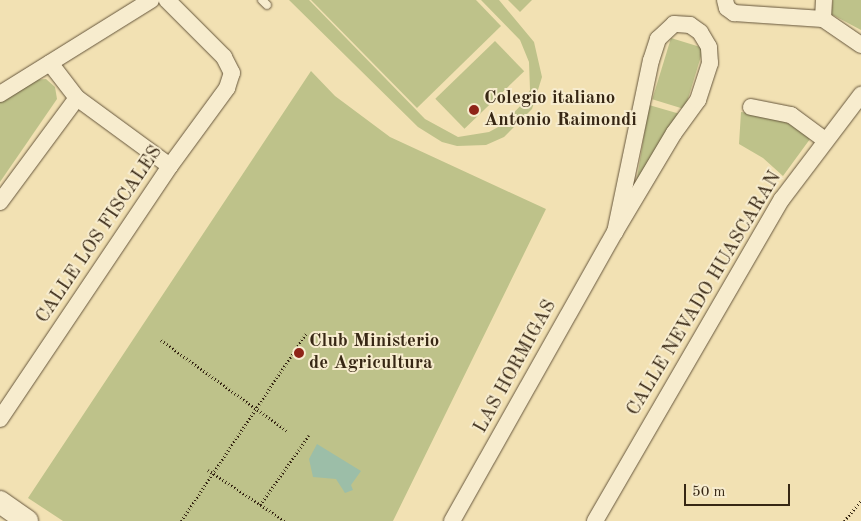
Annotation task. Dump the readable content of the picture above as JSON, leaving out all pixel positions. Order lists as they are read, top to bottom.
{
  "streets": {
    "street": ["CALLE LOS FISCALES", "CALLE NEVADO HUASCARAN", "LAS HORMIGAS"]
  },
  "places": ["Colegio italiano Antonio Raimondi", "Club Ministerio de Agricultura"],
  "scale_bar": "50 m"
}
